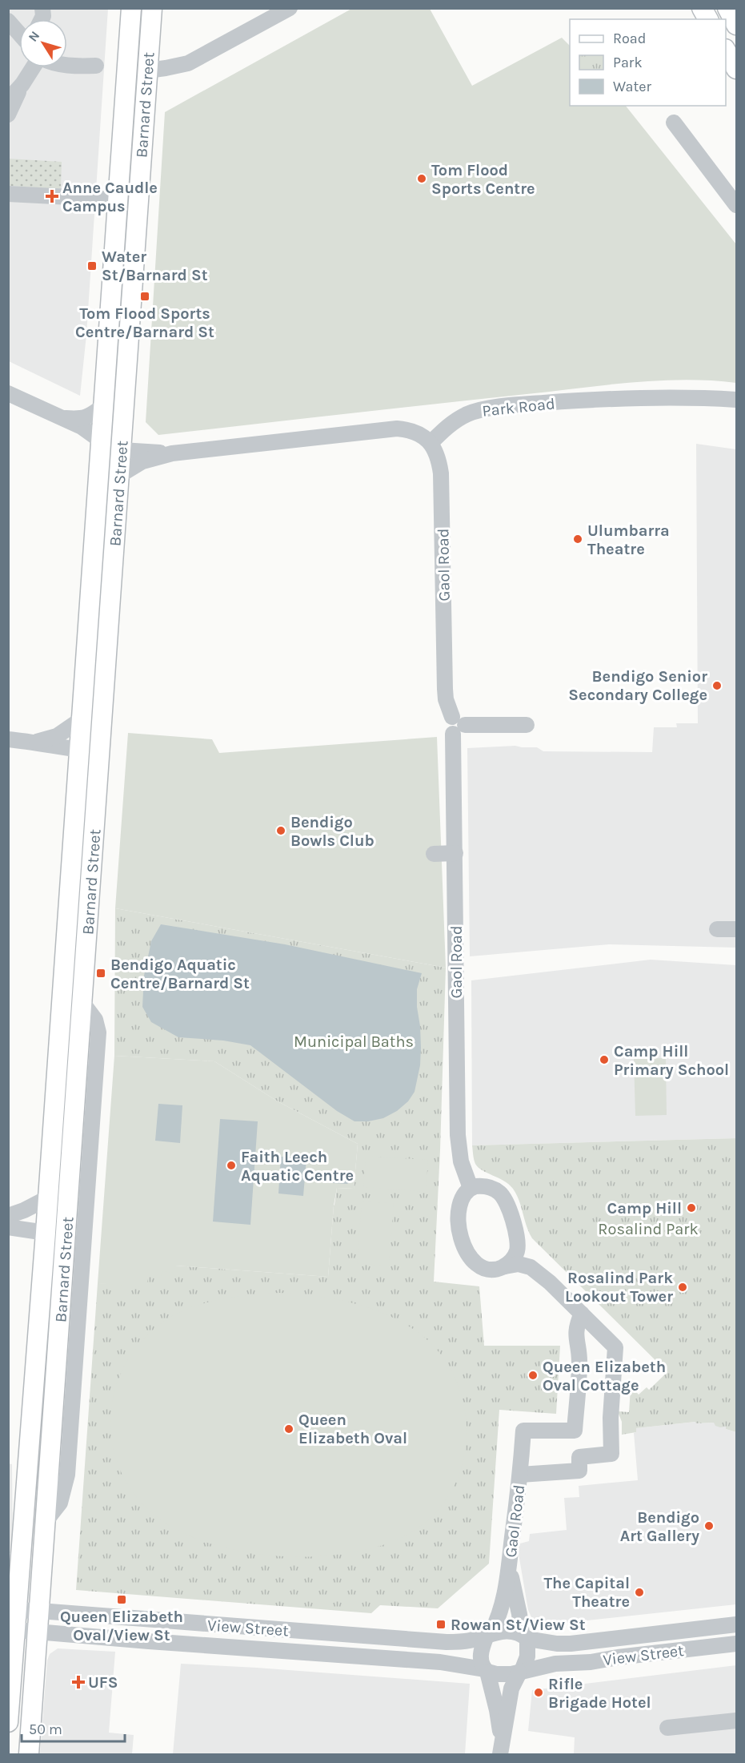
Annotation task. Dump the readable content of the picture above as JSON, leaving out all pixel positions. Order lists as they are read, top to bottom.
{
  "streets": {
    "main road": ["Barnard Street"],
    "street": ["Park Road", "Gaol Road", "View Street"]
  },
  "crossings": [
    ["Barnard Street", "View Street"],
    ["Park Road", "Gaol Road"],
    ["Gaol Road", "View Street"]
  ],
  "parks": ["Municipal Baths", "Rosalind Park"],
  "places": {
    "other": [
      "Tom Flood Sports Centre",
      "Ulumbarra Theatre",
      "Bendigo Senior Secondary College",
      "Bendigo Bowls Club",
      "Camp Hill Primary School",
      "Faith Leech Aquatic Centre",
      "Camp Hill",
      "Rosalind Park Lookout Tower",
      "Queen Elizabeth Oval Cottage",
      "Queen Elizabeth Oval",
      "Bendigo Art Gallery",
      "The Capital Theatre",
      "Rifle Brigade Hotel"
    ],
    "health": ["Anne Caudle Campus", "UFS"],
    "transit": [
      "Water St/Barnard St",
      "Tom Flood Sports Centre/Barnard St",
      "Bendigo Aquatic Centre/Barnard St",
      "Queen Elizabeth Oval/View St",
      "Rowan St/View St"
    ]
  },
  "legend": ["Road", "Park", "Water"],
  "scale_bar": "50 m",
  "north": "top left"
}
